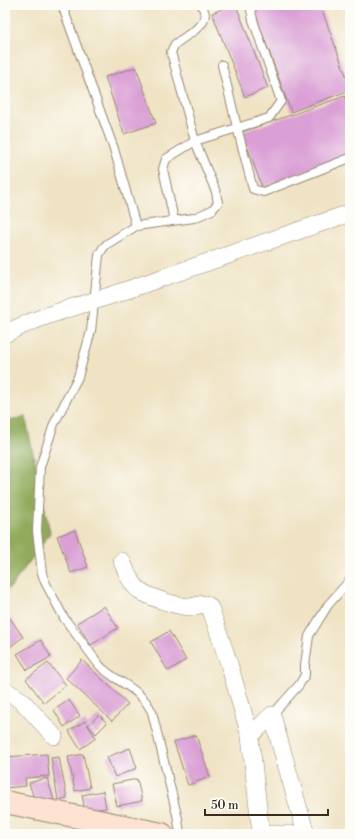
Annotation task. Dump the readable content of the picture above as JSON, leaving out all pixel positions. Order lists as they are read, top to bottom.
{
  "scale_bar": "50 m"
}
